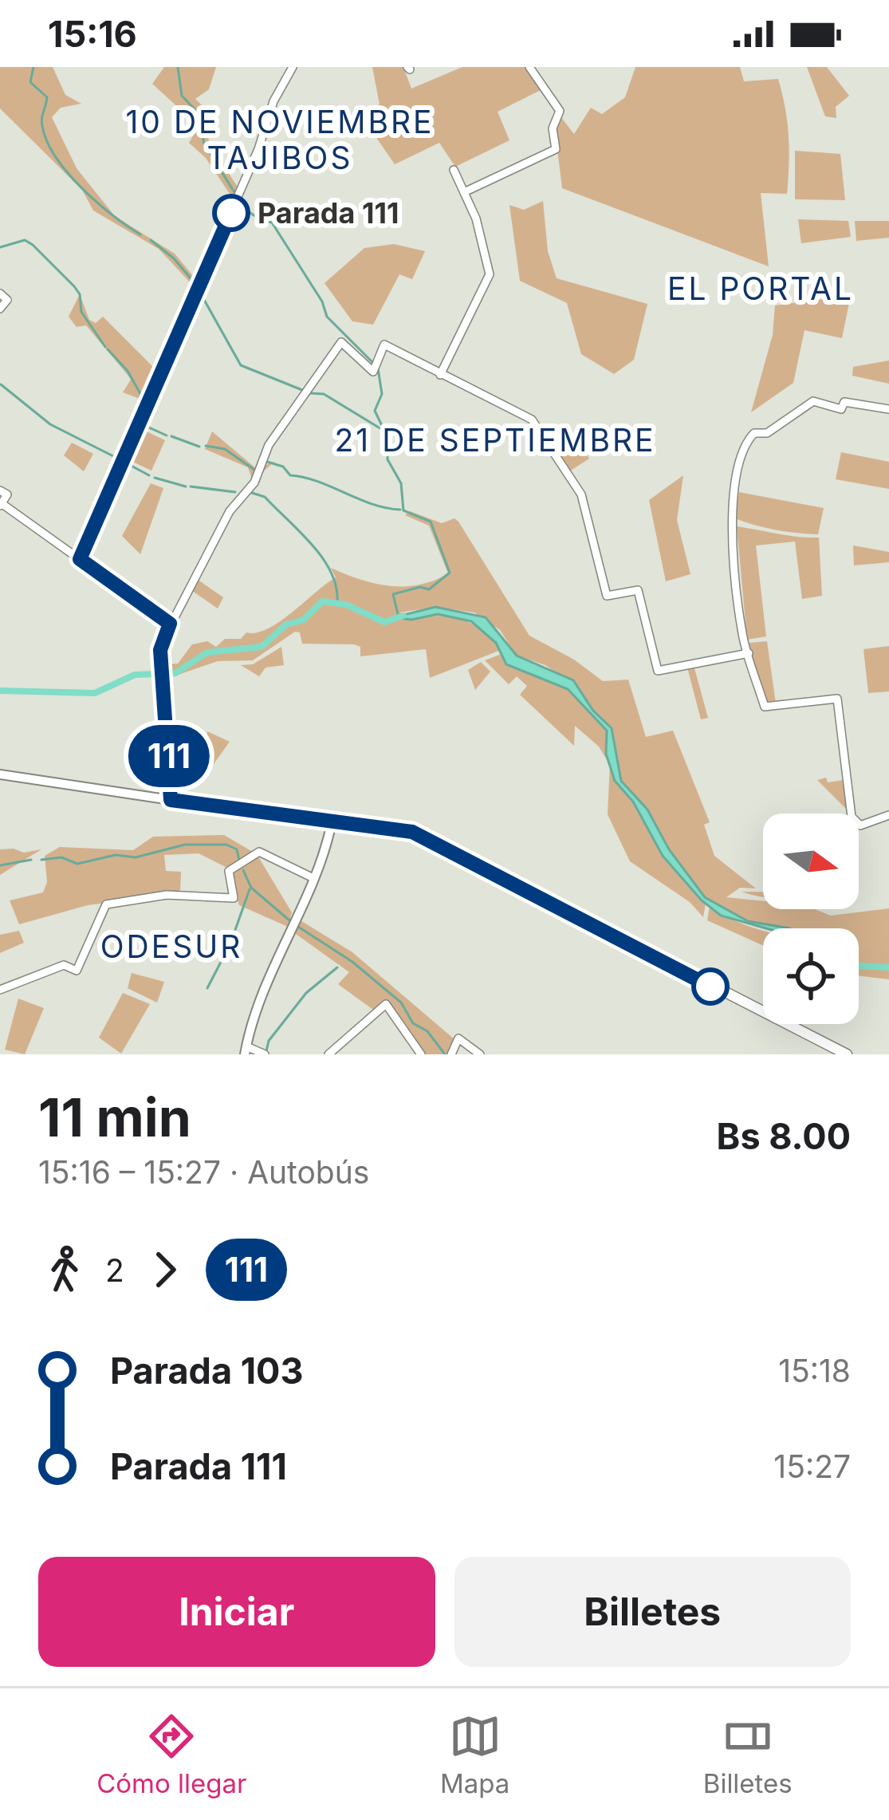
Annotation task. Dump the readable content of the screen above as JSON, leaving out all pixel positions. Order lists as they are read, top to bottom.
{
  "districts": [
    "10 DE NOVIEMBRE TAJIBOS",
    "EL PORTAL",
    "21 DE SEPTIEMBRE",
    "ODESUR"
  ],
  "places": ["Parada 111"],
  "lines": ["bus line 111"],
  "north": "right",
  "page": {
    "status": "15:16",
    "on_map": "111",
    "heading": ["11 min", "15:16 – 15:27 · Autobús", "Bs 8.00"],
    "legs": ["2", "111"],
    "list": [
      {
        "name": "Parada 103",
        "value": "15:18"
      },
      {
        "name": "Parada 111",
        "value": "15:27"
      }
    ],
    "buttons": ["Iniciar", "Billetes"],
    "tabs": ["Cómo llegar", "Mapa", "Billetes"]
  }
}
